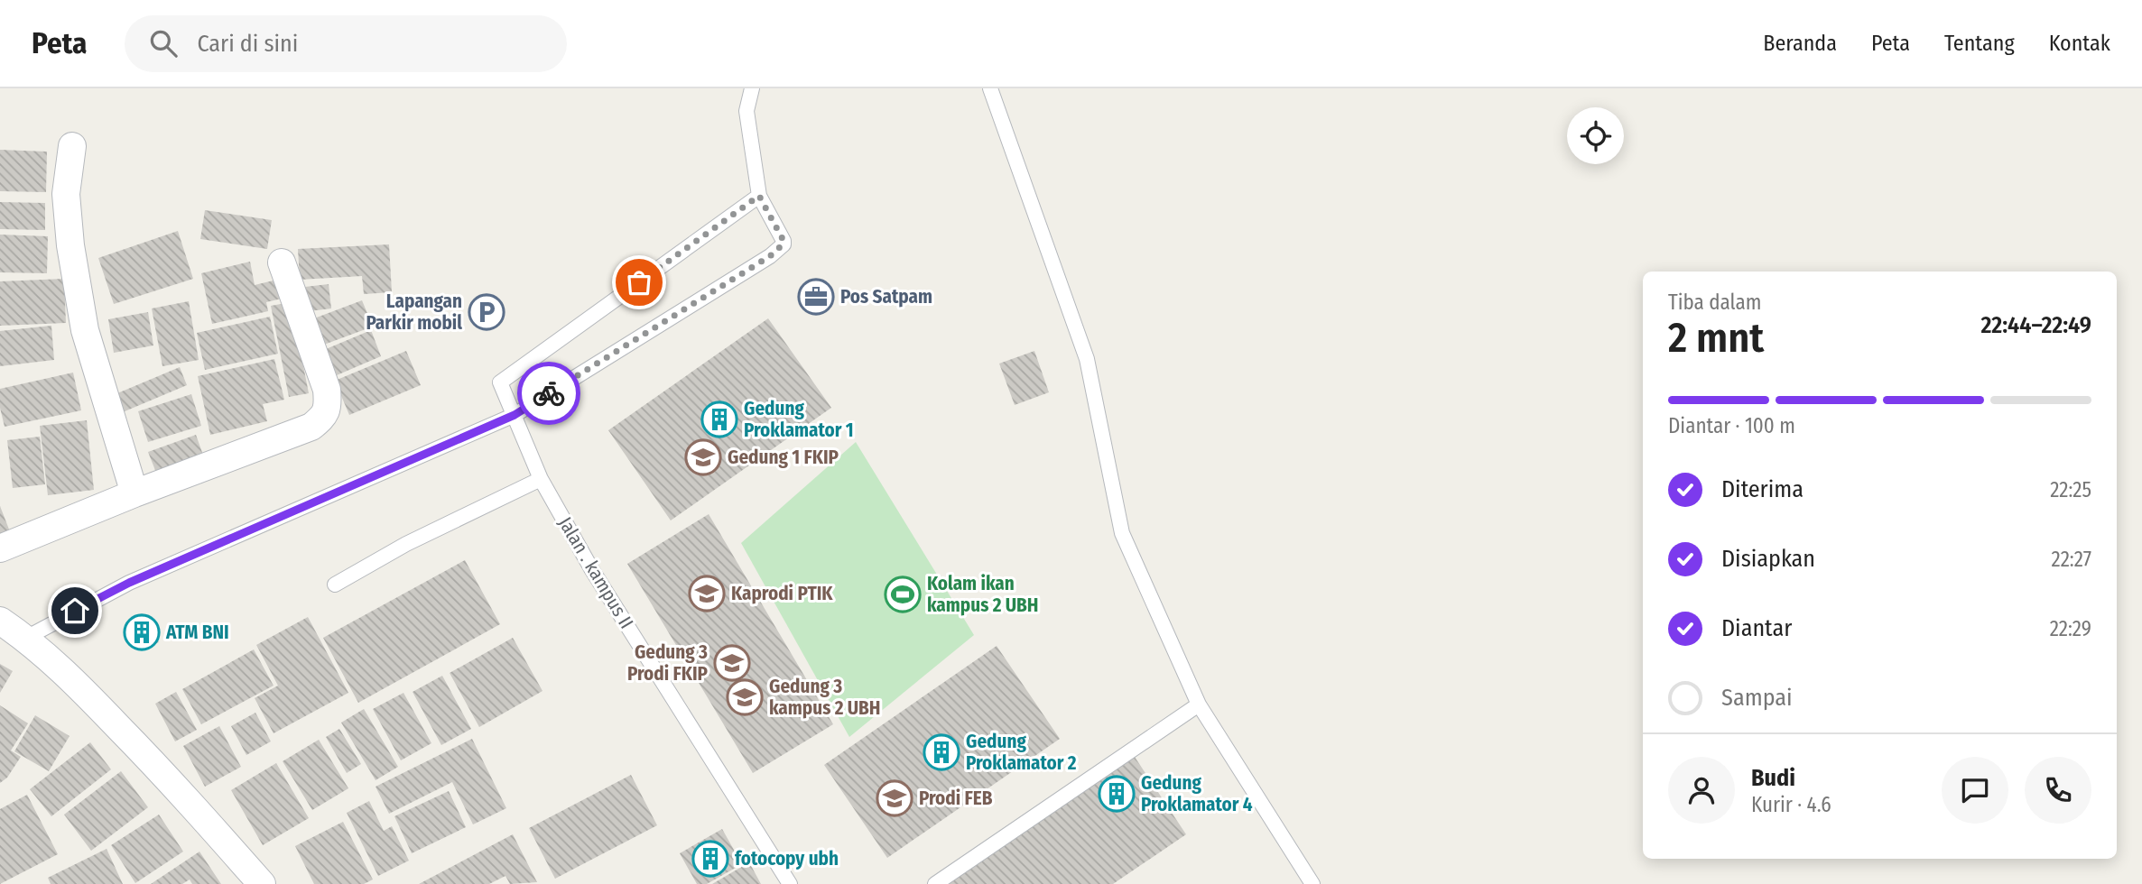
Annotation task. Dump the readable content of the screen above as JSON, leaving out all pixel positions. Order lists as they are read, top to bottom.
{
  "streets": {
    "lane": ["Jalan . kampus II"]
  },
  "places": {
    "office": ["Pos Satpam"],
    "parking": ["Lapangan Parkir mobil"],
    "building": [
      "Gedung Proklamator 1",
      "ATM BNI",
      "Gedung Proklamator 2",
      "Gedung Proklamator 4",
      "fotocopy ubh"
    ],
    "school or university": [
      "Gedung 1 FKIP",
      "Kaprodi PTIK",
      "Gedung 3 Prodi FKIP",
      "Gedung 3 kampus 2 UBH",
      "Prodi FEB"
    ],
    "sports": ["Kolam ikan kampus 2 UBH"]
  },
  "page": {
    "header": "Peta",
    "search": "Cari di sini",
    "nav": [
      "Beranda",
      "Peta",
      "Tentang",
      "Kontak"
    ],
    "heading": ["2 mnt", "Tiba dalam", "22:44–22:49"],
    "panel": ["Budi", "Kurir · 4.6"],
    "bar": "Diantar · 100 m",
    "list": [
      ["Diterima", "22:25"],
      ["Disiapkan", "22:27"],
      ["Diantar", "22:29"],
      "Sampai"
    ]
  }
}
